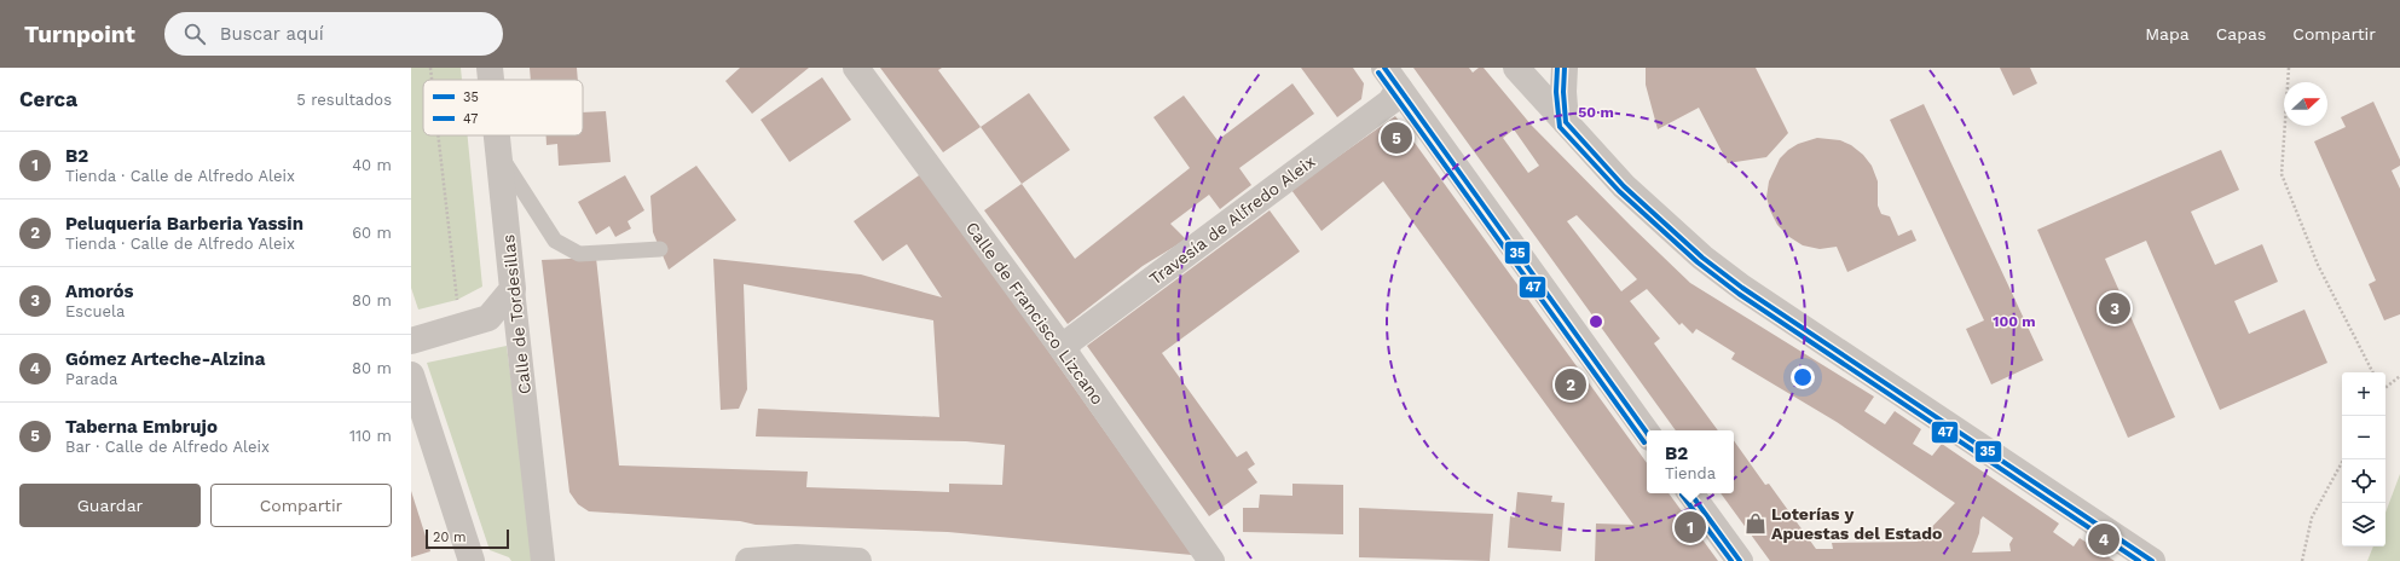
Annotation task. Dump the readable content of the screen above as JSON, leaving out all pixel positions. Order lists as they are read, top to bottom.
{
  "streets": {
    "street": ["Travesía de Alfredo Aleix", "Calle de Francisco Lizcano", "Calle de Tordesillas"]
  },
  "crossings": [
    ["Travesía de Alfredo Aleix", "Calle de Francisco Lizcano"]
  ],
  "places": {
    "shop": ["Loterías y Apuestas del Estado"]
  },
  "lines": ["transit line 35", "transit line 47"],
  "legend": ["35", "47"],
  "scale_bar": "20 m",
  "north": "right",
  "page": {
    "header": "Turnpoint",
    "search": "Buscar aquí",
    "nav": ["Mapa", "Capas", "Compartir"],
    "heading": ["Cerca", "5 resultados"],
    "pins": [
      "5",
      "3",
      "2",
      "1",
      "4"
    ],
    "list": [
      {
        "mark": "1",
        "name": "B2",
        "note": "Tienda · Calle de Alfredo Aleix",
        "value": "40 m"
      },
      {
        "mark": "2",
        "name": "Peluquería Barberia Yassin",
        "note": "Tienda · Calle de Alfredo Aleix",
        "value": "60 m"
      },
      {
        "mark": "3",
        "name": "Amorós",
        "note": "Escuela",
        "value": "80 m"
      },
      {
        "mark": "4",
        "name": "Gómez Arteche-Alzina",
        "note": "Parada",
        "value": "80 m"
      },
      {
        "mark": "5",
        "name": "Taberna Embrujo",
        "note": "Bar · Calle de Alfredo Aleix",
        "value": "110 m"
      }
    ],
    "map_buttons": ["+", "−"],
    "popup": ["B2", "Tienda"],
    "buttons": ["Guardar", "Compartir"],
    "scale": "20 m"
  },
  "rings": ["50 m", "100 m"]
}
